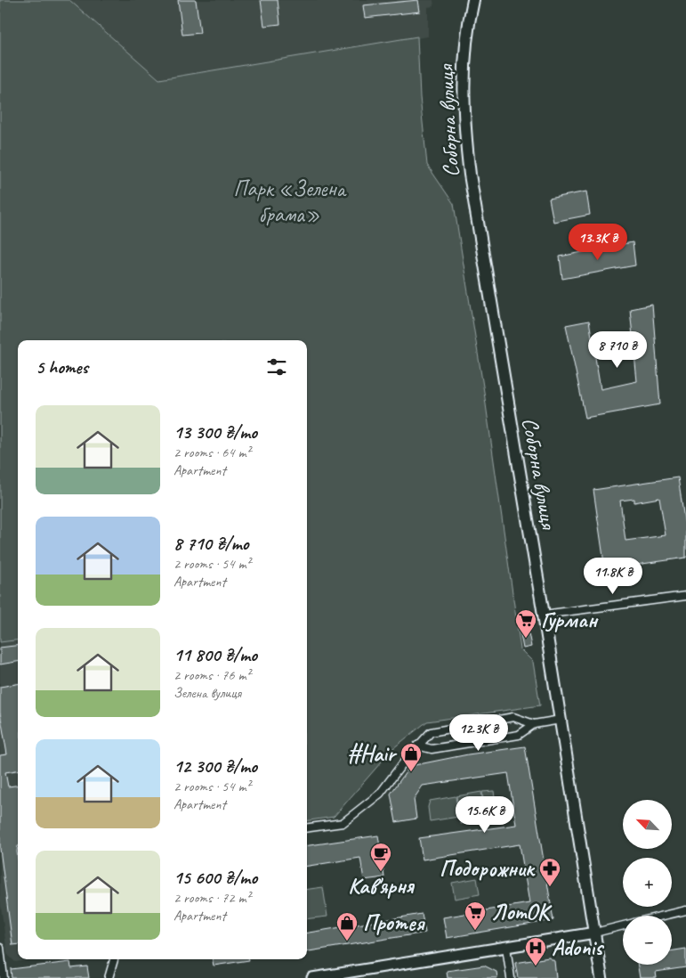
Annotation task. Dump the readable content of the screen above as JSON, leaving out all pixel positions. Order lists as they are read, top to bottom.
{
  "streets": {
    "main road": ["Соборна вулиця"]
  },
  "parks": ["Парк «Зелена брама»"],
  "places": {
    "supermarket": ["Гурман", "ЛотОК"],
    "shop": ["#Hair", "Протея"],
    "cafe": ["Кав'ярня"],
    "pharmacy": ["Подорожник"],
    "hospital": ["Adonis"]
  },
  "north": "top left",
  "page": {
    "price": [
      "13.3K ₴",
      "8 710 ₴",
      "11.8K ₴",
      "12.3K ₴",
      "15.6K ₴"
    ],
    "heading": "5 homes",
    "list": [
      {
        "name": "13 300 ₴/mo",
        "note": "2 rooms · 64 m² · Apartment"
      },
      {
        "name": "8 710 ₴/mo",
        "note": "2 rooms · 54 m² · Apartment"
      },
      {
        "name": "11 800 ₴/mo",
        "note": "2 rooms · 76 m² · Зелена вулиця"
      },
      {
        "name": "12 300 ₴/mo",
        "note": "2 rooms · 54 m² · Apartment"
      },
      {
        "name": "15 600 ₴/mo",
        "note": "2 rooms · 72 m² · Apartment"
      }
    ],
    "map_buttons": ["+", "−"]
  }
}
